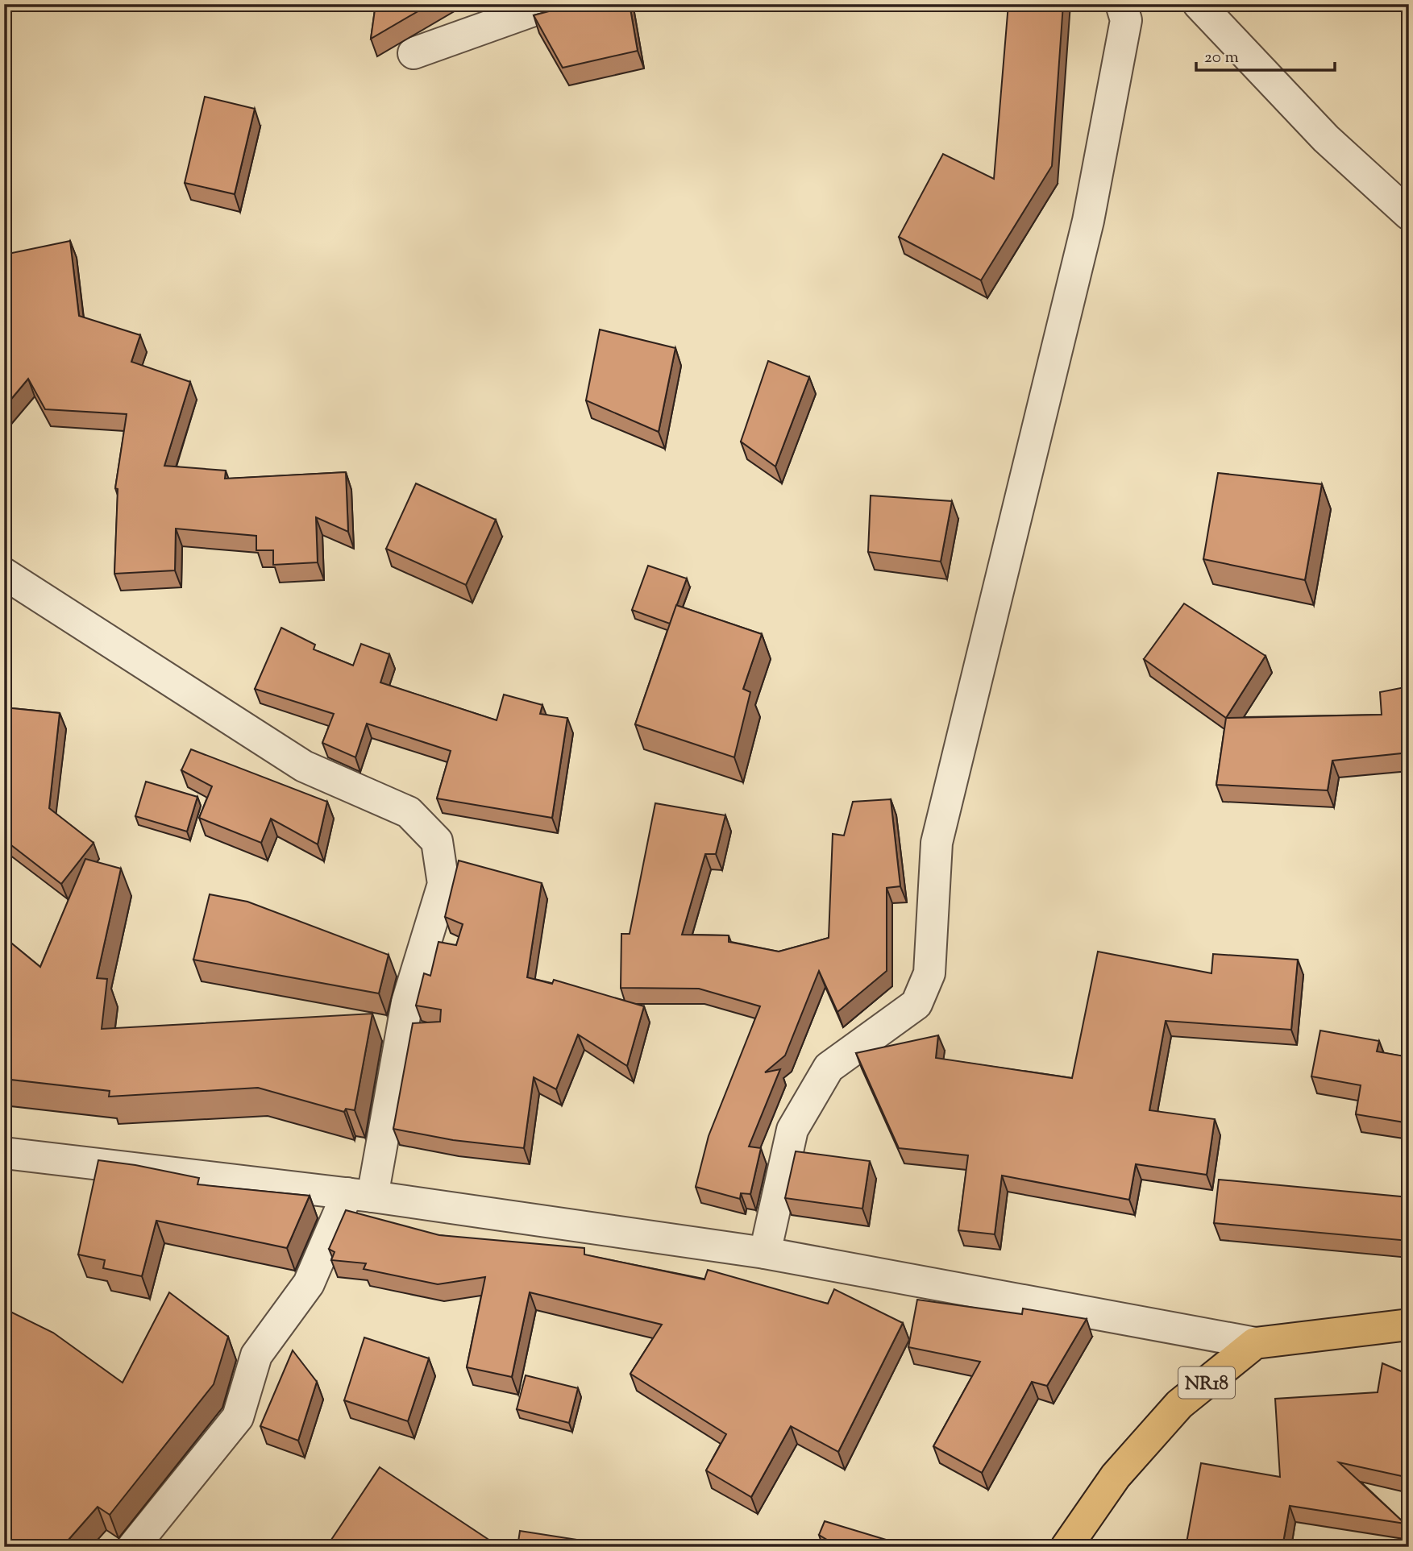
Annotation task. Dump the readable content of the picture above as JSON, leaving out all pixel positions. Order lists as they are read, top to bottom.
{
  "streets": {
    "main road": ["NR18"]
  },
  "scale_bar": "20 m"
}
